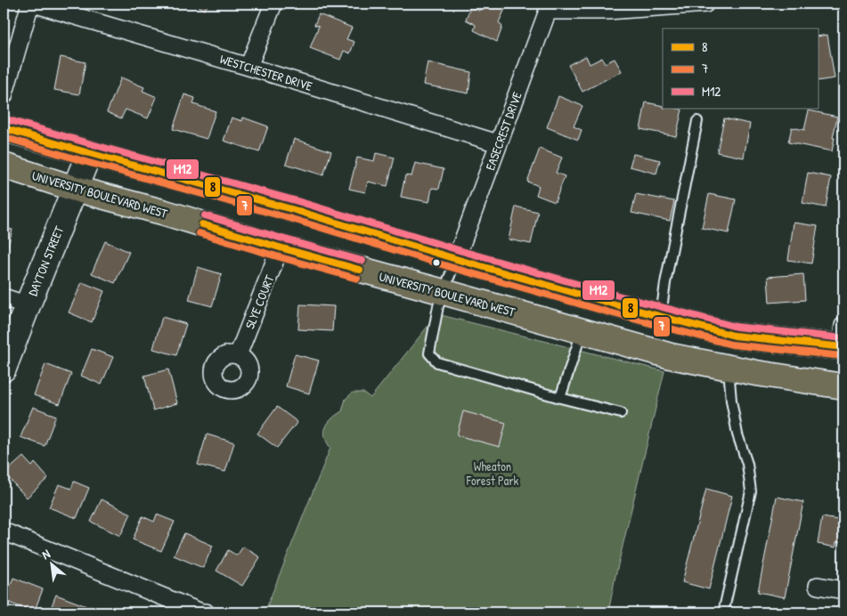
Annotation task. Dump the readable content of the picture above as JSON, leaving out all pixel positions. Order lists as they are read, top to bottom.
{
  "streets": {
    "main road": ["UNIVERSITY BOULEVARD WEST"],
    "street": [
      "WESTCHESTER DRIVE",
      "EASECREST DRIVE",
      "DAYTON STREET",
      "SLYE COURT"
    ]
  },
  "crossings": [
    ["WESTCHESTER DRIVE", "EASECREST DRIVE"],
    ["UNIVERSITY BOULEVARD WEST", "DAYTON STREET"],
    ["UNIVERSITY BOULEVARD WEST", "SLYE COURT"]
  ],
  "parks": ["Wheaton Forest Park"],
  "lines": ["transit line M12", "transit line 8", "transit line 7"],
  "legend": ["8", "7", "M12"],
  "north": "top left"
}
